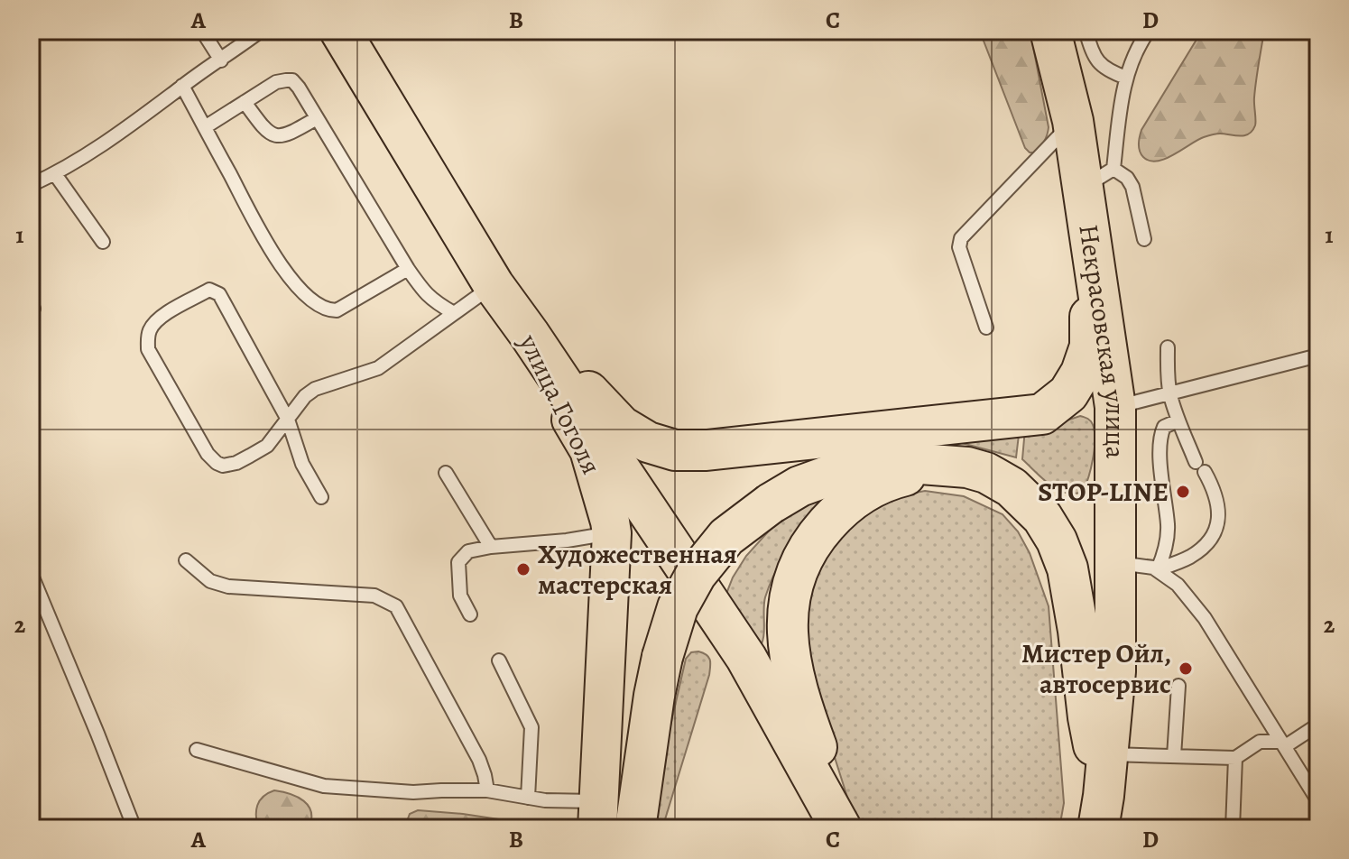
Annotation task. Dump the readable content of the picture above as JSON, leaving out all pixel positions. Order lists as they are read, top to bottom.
{
  "streets": {
    "highway": ["Некрасовская улица", "улица Гоголя"]
  },
  "places": ["STOP-LINE", "Художественная мастерская", "Мистер Ойл, автосервис"],
  "grid": {
    "columns": [
      "A",
      "B",
      "C",
      "D"
    ],
    "rows": ["1", "2"]
  }
}
